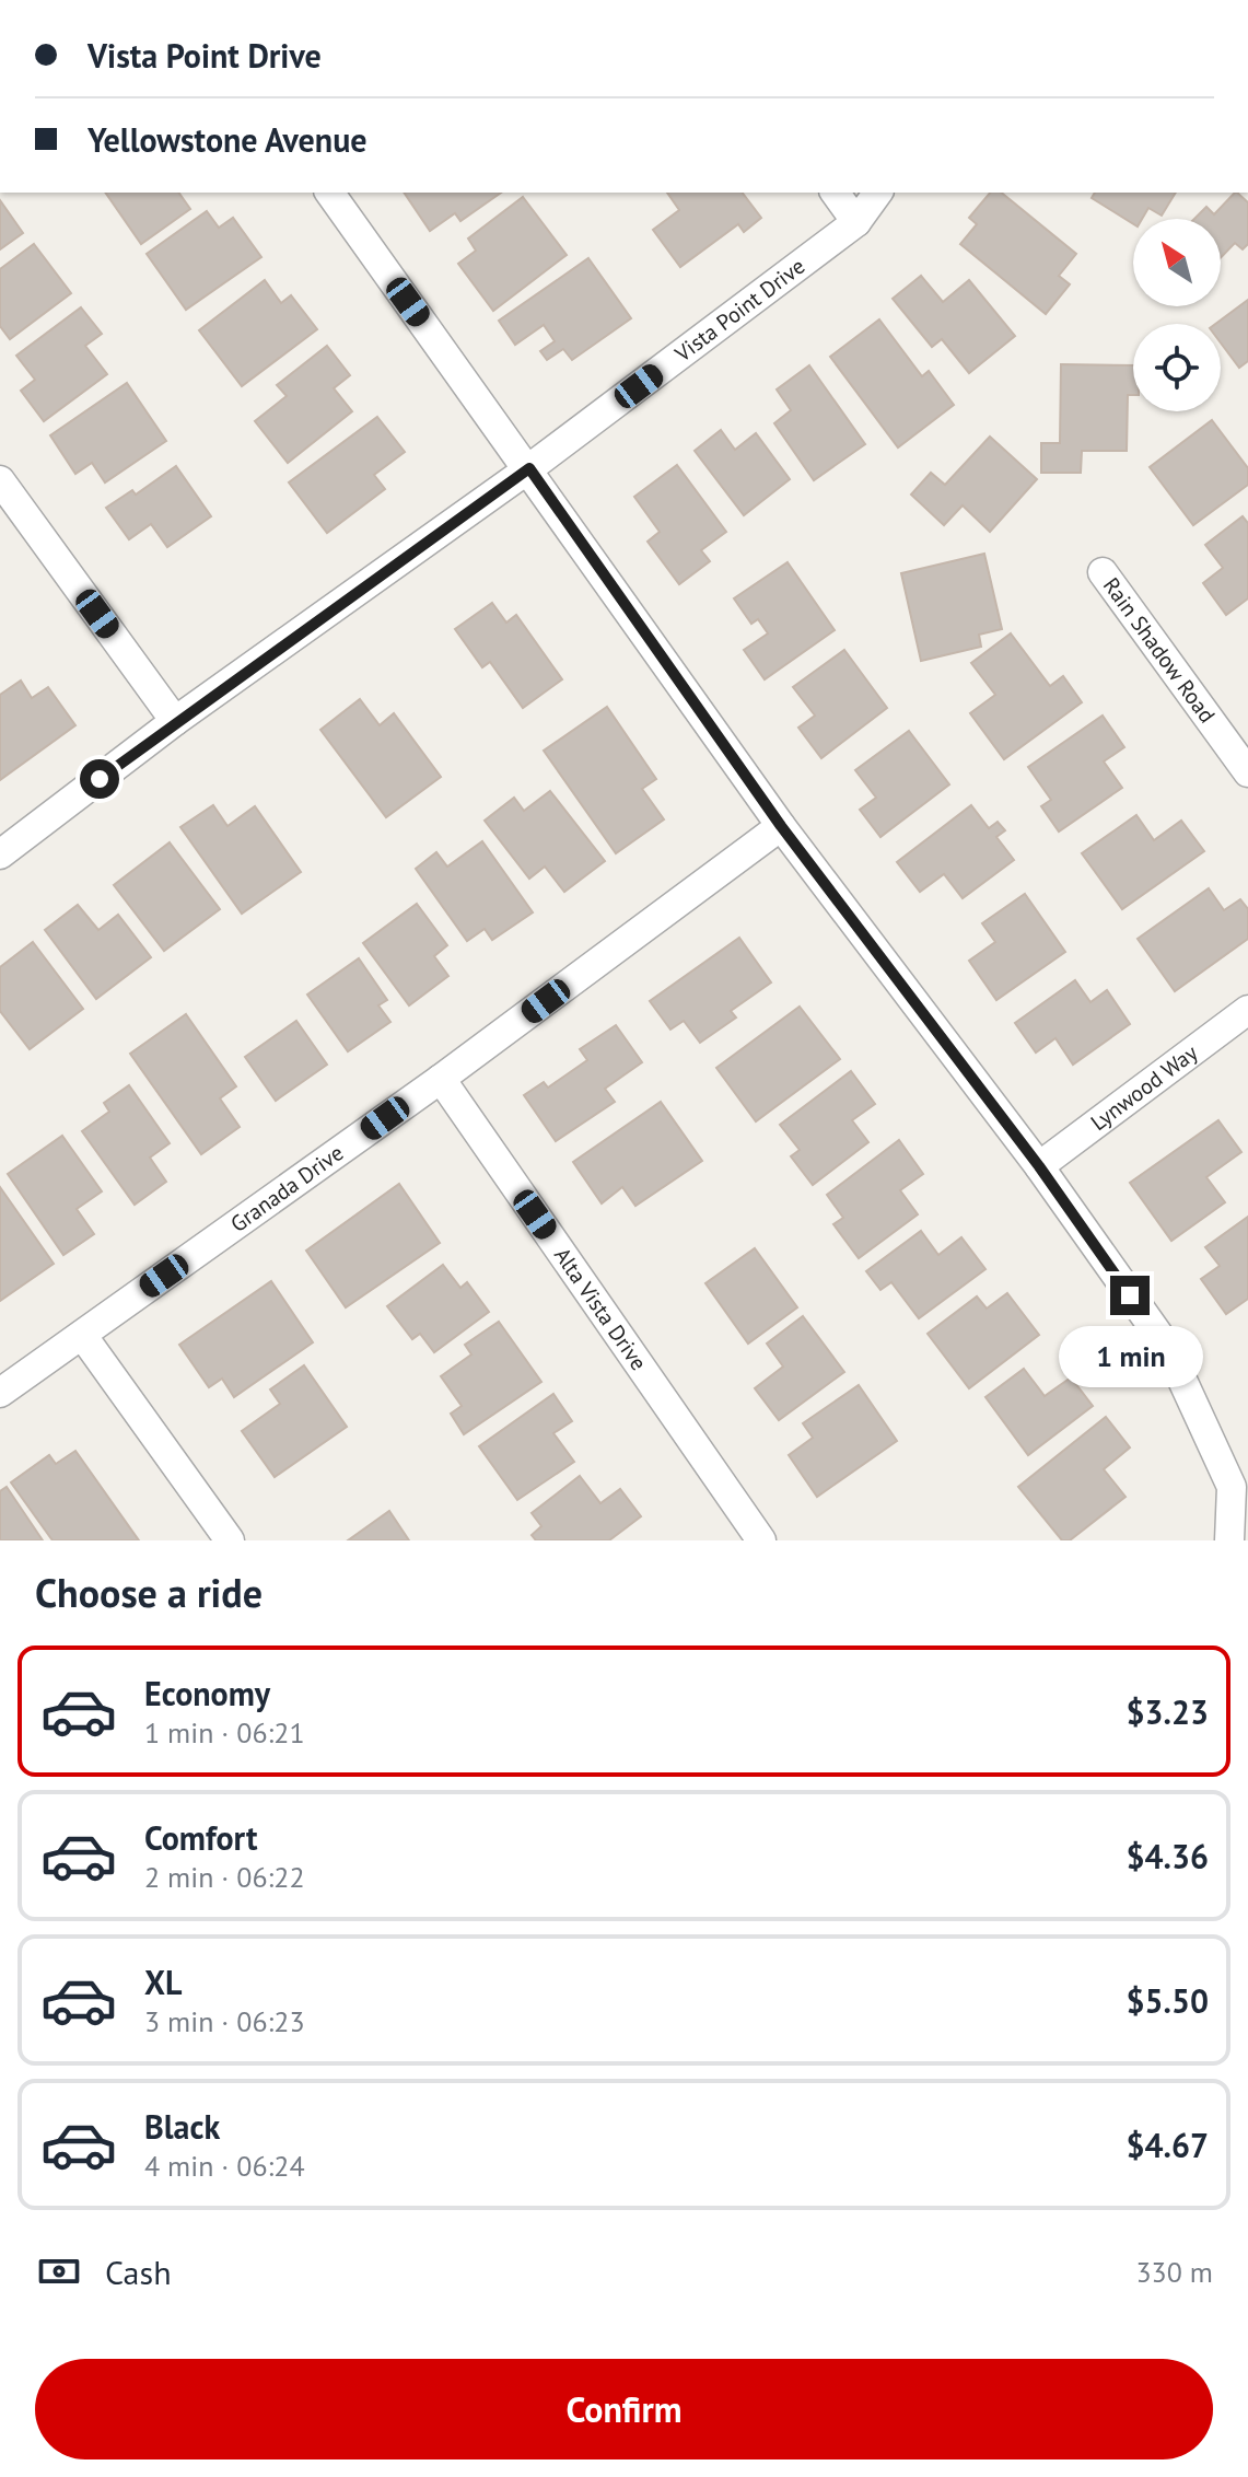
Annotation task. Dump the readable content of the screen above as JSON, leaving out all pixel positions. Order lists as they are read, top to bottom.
{
  "streets": {
    "street": [
      "Vista Point Drive",
      "Rain Shadow Road",
      "Lynwood Way",
      "Granada Drive",
      "Alta Vista Drive"
    ]
  },
  "crossings": [
    ["Granada Drive", "Alta Vista Drive"]
  ],
  "north": "top left",
  "page": {
    "banner": ["Vista Point Drive", "Yellowstone Avenue"],
    "bubble": "1 min",
    "heading": "Choose a ride",
    "list": [
      {
        "name": "Economy",
        "note": "1 min · 06:21",
        "value": "$3.23"
      },
      {
        "name": "Comfort",
        "note": "2 min · 06:22",
        "value": "$4.36"
      },
      {
        "name": "XL",
        "note": "3 min · 06:23",
        "value": "$5.50"
      },
      {
        "name": "Black",
        "note": "4 min · 06:24",
        "value": "$4.67"
      }
    ],
    "pay": ["Cash", "330 m"],
    "buttons": "Confirm"
  }
}
